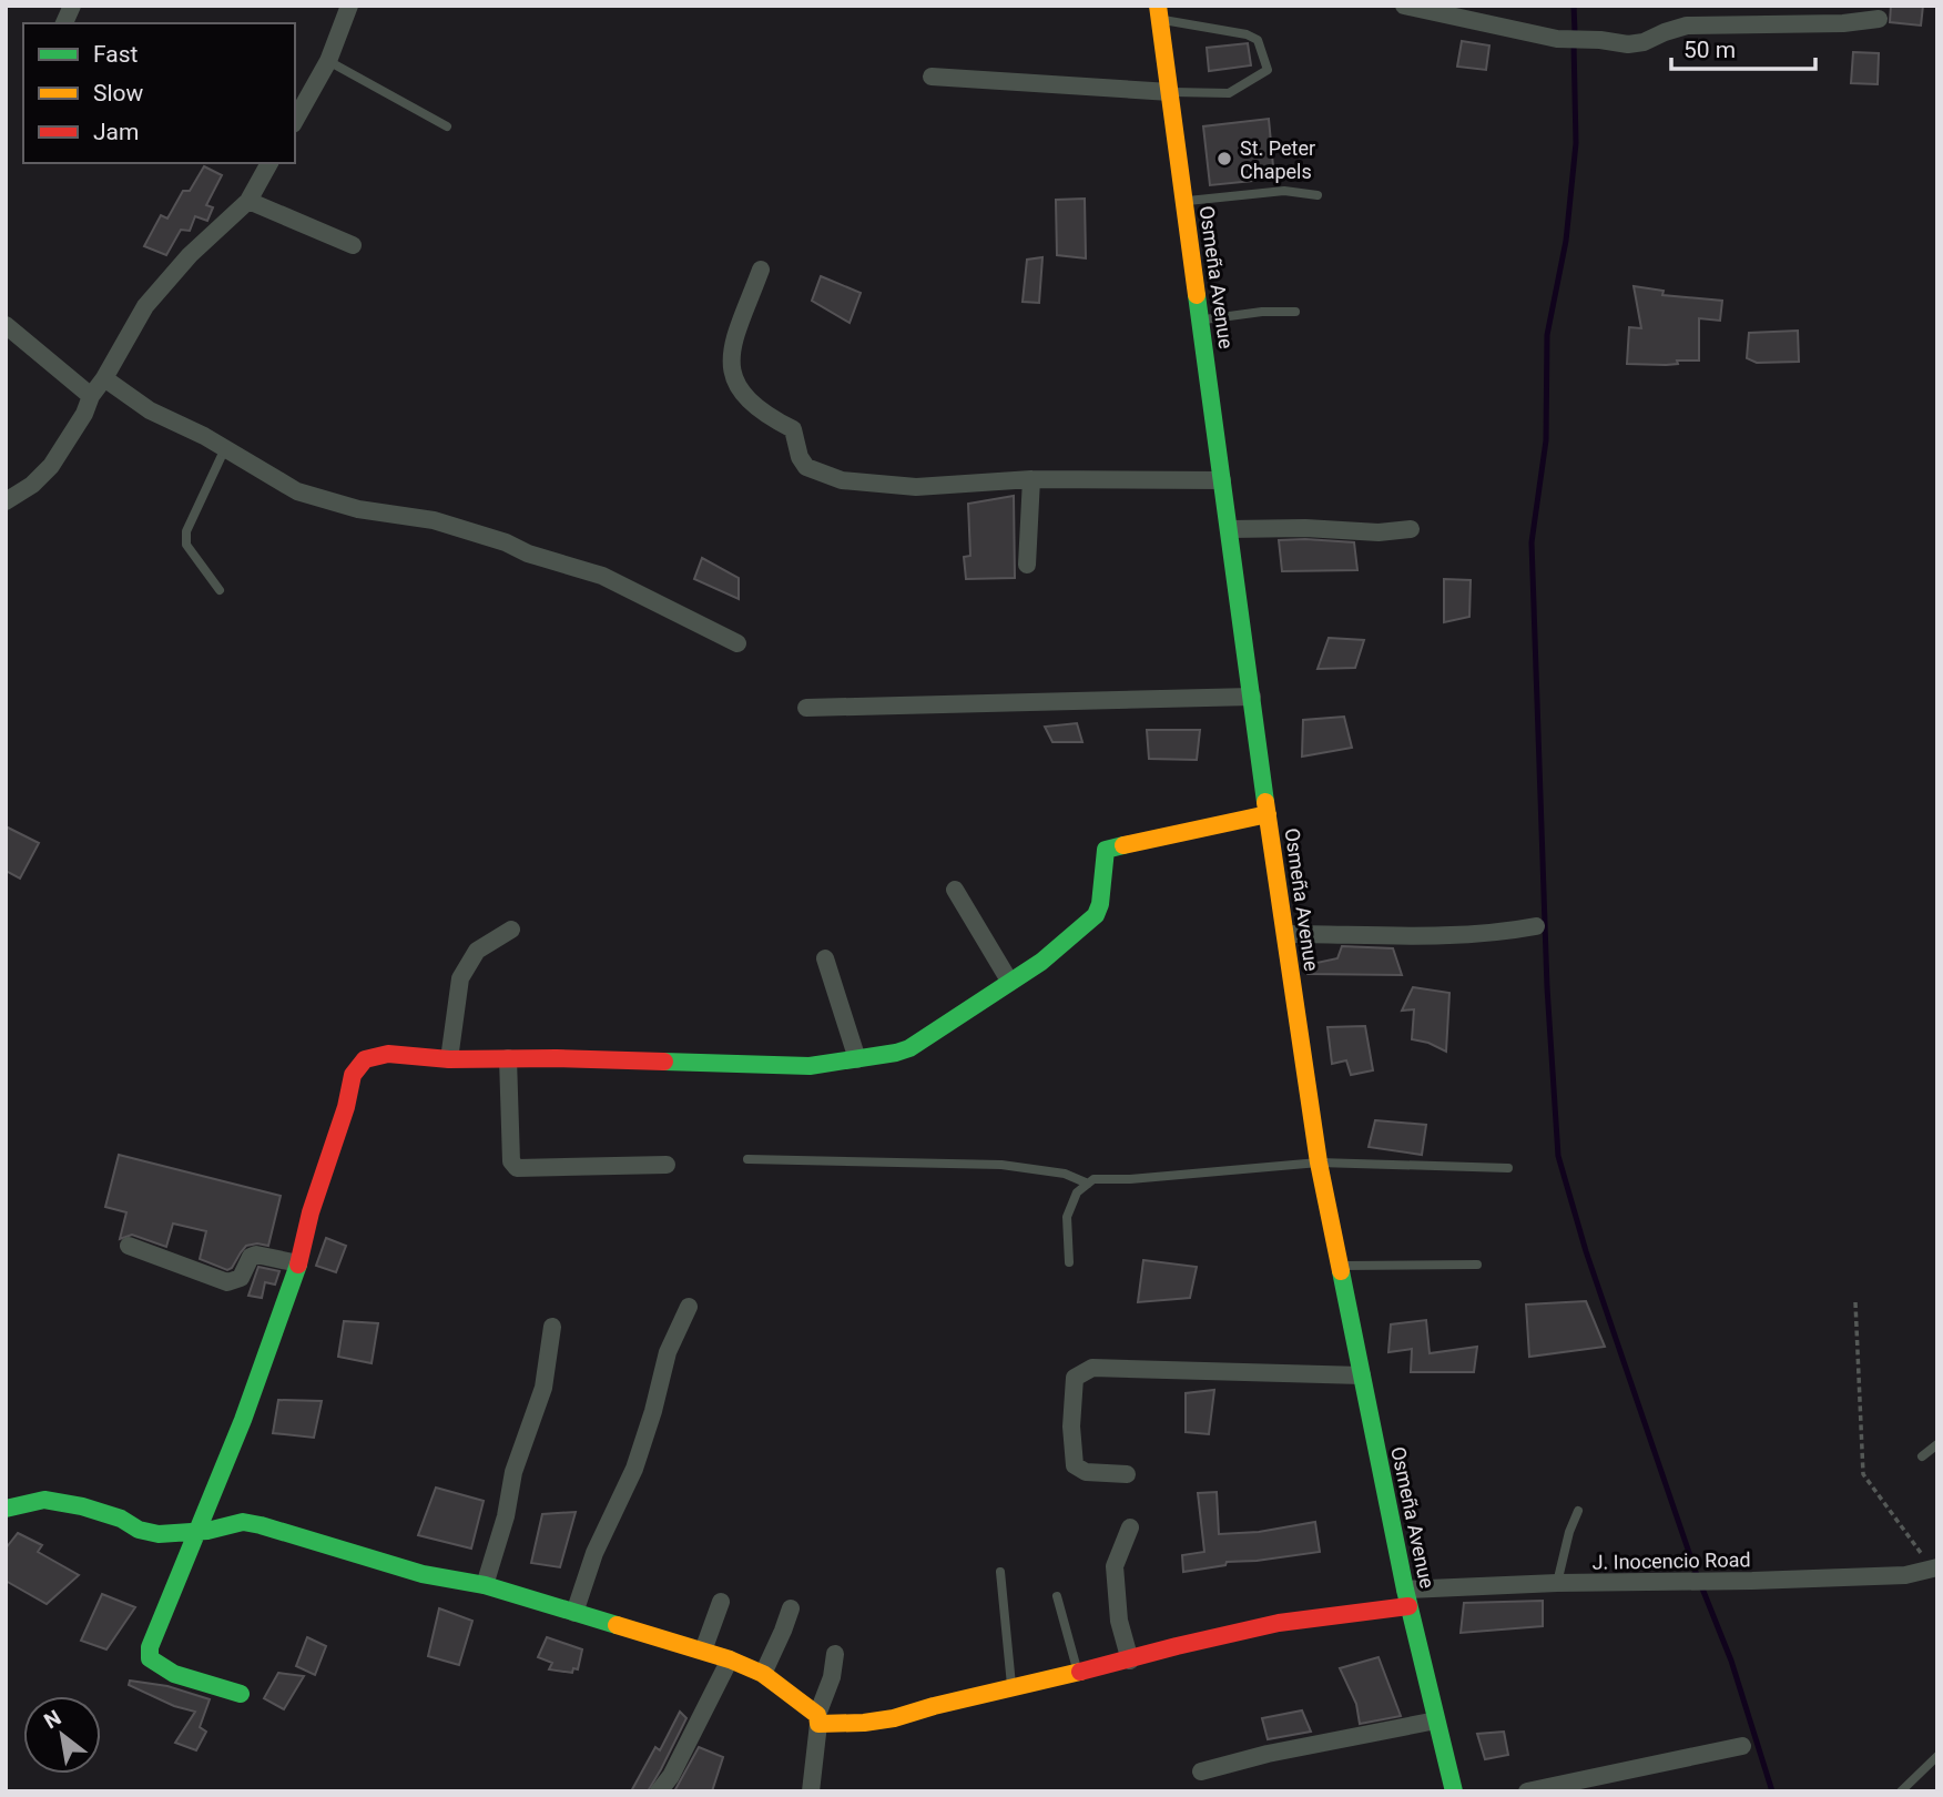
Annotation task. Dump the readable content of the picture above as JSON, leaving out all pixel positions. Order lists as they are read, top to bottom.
{
  "streets": {
    "street": ["Osmeña Avenue", "J. Inocencio Road"]
  },
  "crossings": [
    ["Osmeña Avenue", "J. Inocencio Road"]
  ],
  "places": ["St. Peter Chapels"],
  "legend": ["Fast", "Slow", "Jam"],
  "scale_bar": "50 m",
  "north": "top left"
}
